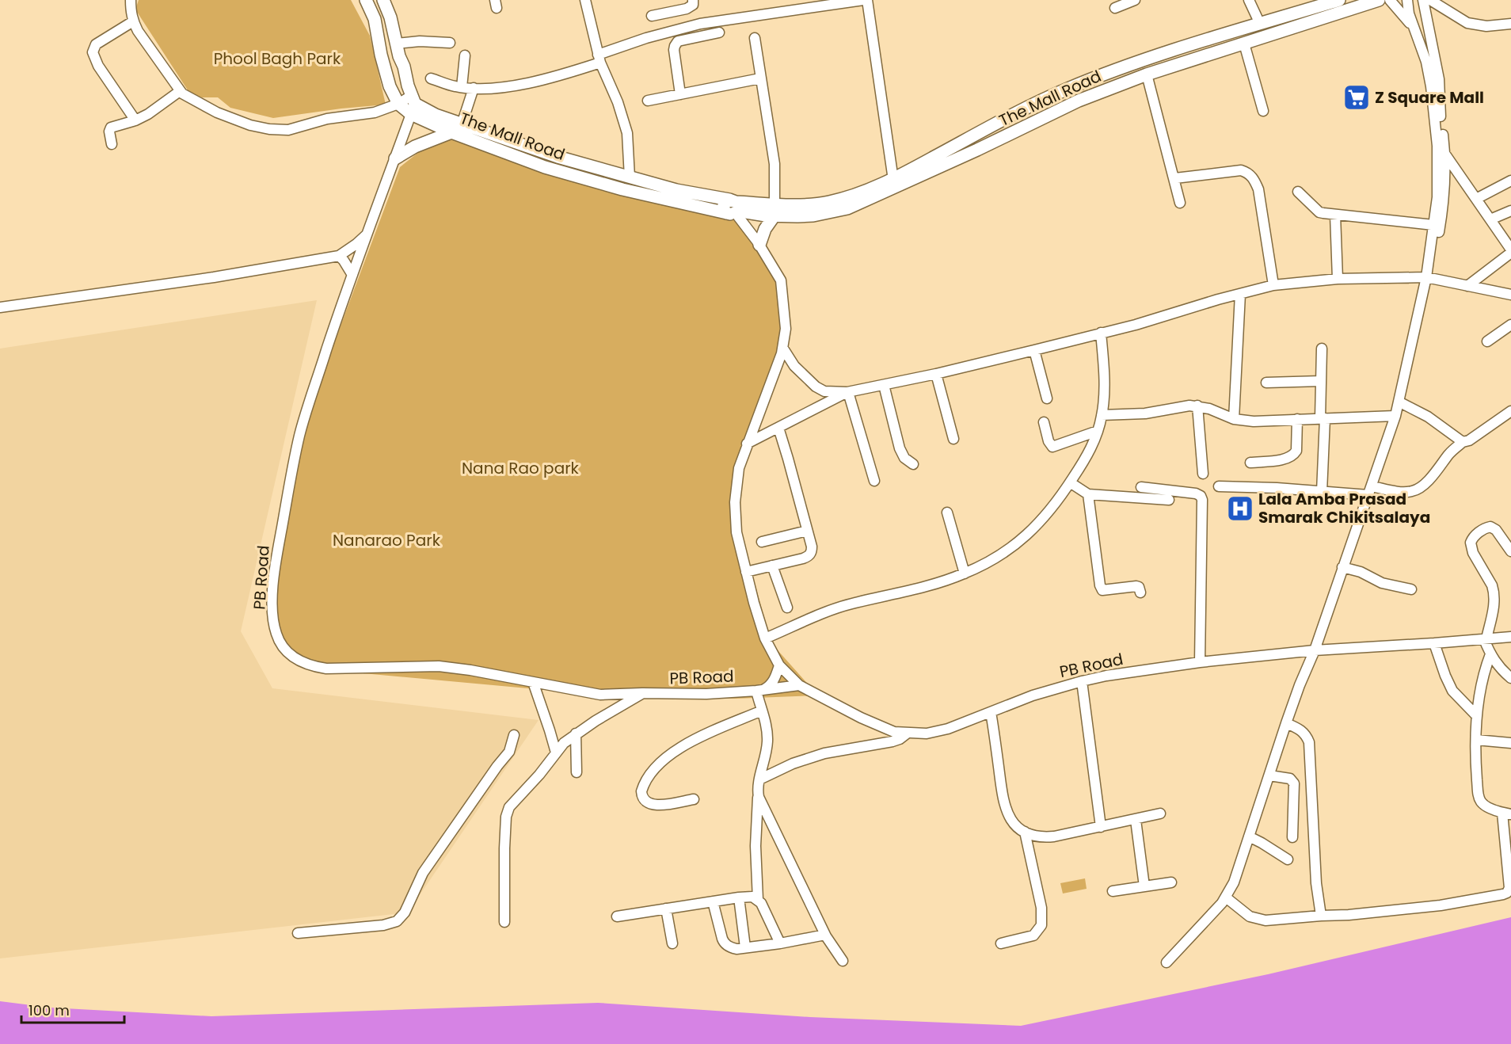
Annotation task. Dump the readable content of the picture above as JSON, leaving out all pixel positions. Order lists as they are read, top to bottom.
{
  "streets": {
    "main road": ["The Mall Road"],
    "street": ["PB Road"]
  },
  "crossings": [
    ["The Mall Road", "PB Road"]
  ],
  "parks": ["Phool Bagh Park", "Nana Rao park", "Nanarao Park"],
  "places": {
    "supermarket": ["Z Square Mall"],
    "hospital": ["Lala Amba Prasad Smarak Chikitsalaya"]
  },
  "scale_bar": "100 m"
}
